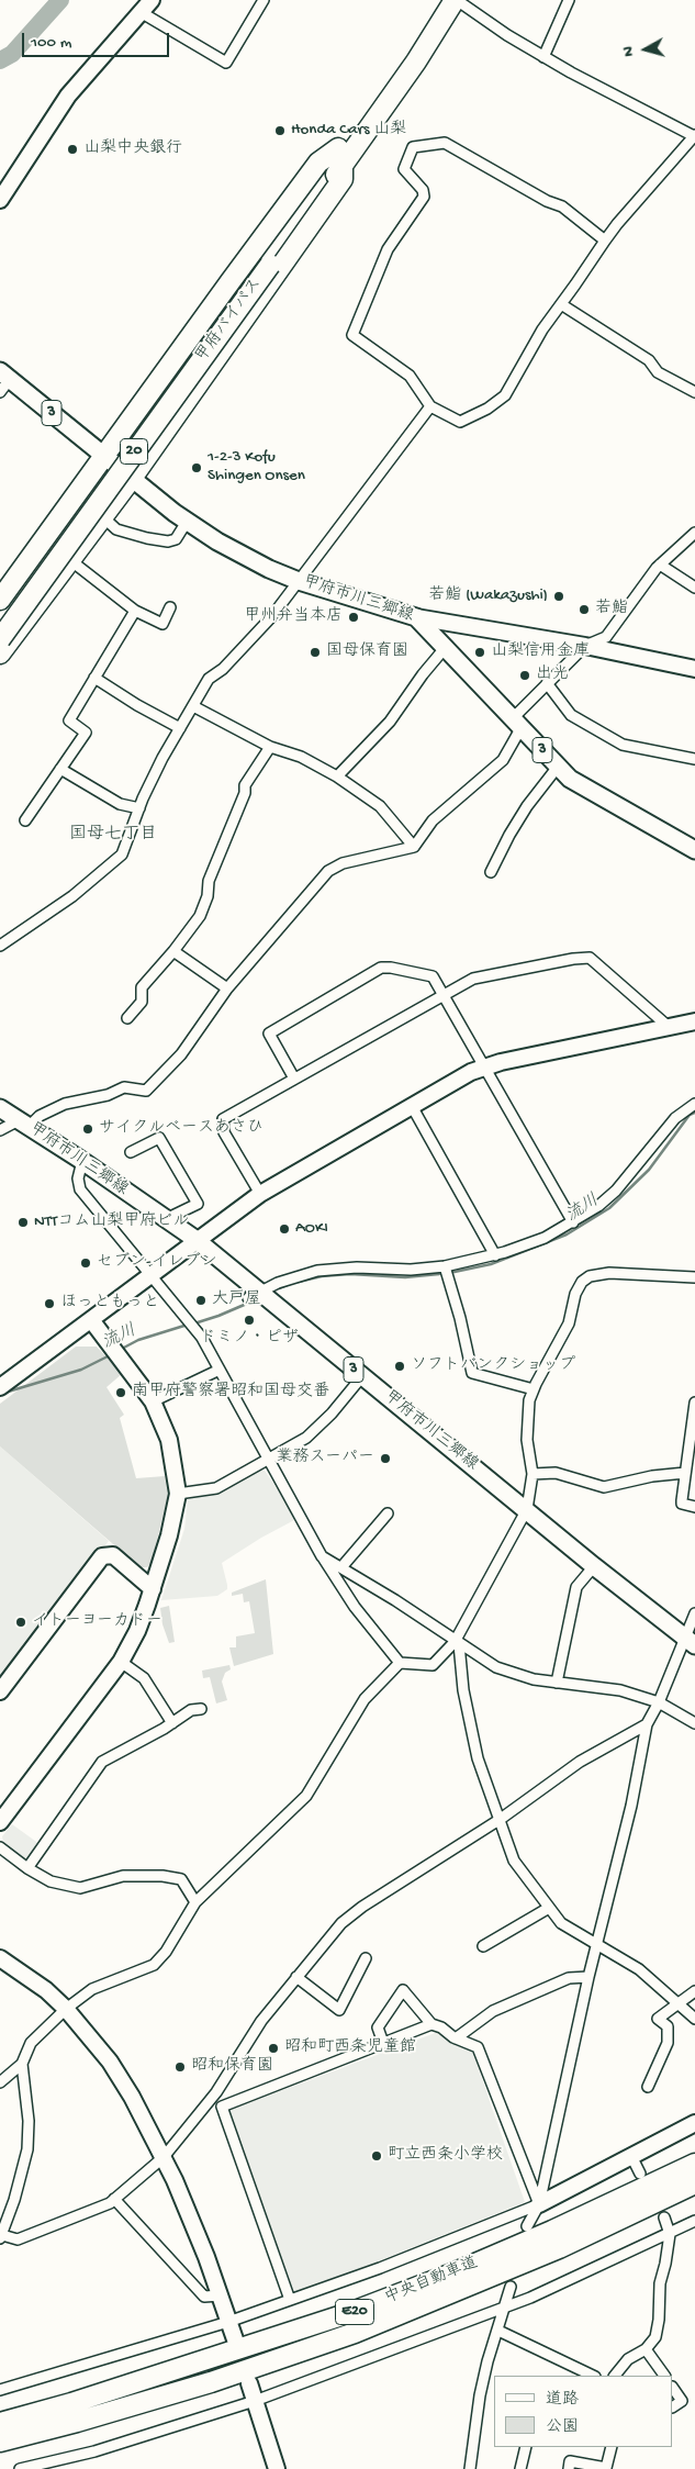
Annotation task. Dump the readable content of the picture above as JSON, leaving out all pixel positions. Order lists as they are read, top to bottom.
{
  "streets": {
    "highway": [
      "甲府バイパス",
      "20",
      "中央自動車道",
      "E20"
    ],
    "main road": ["3", "甲府市川三郷線"]
  },
  "crossings": [
    ["3", "甲府市川三郷線"]
  ],
  "districts": ["国母七丁目"],
  "water": ["流川"],
  "places": [
    "Honda Cars 山梨",
    "山梨中央銀行",
    "1-2-3 Kofu Shingen Onsen",
    "若鮨 (Wakazushi)",
    "若鮨",
    "甲州弁当本店",
    "国母保育園",
    "山梨信用金庫",
    "出光",
    "サイクルベースあさひ",
    "NTTコム山梨甲府ビル",
    "AOKI",
    "セブン-イレブン",
    "大戸屋",
    "ほっともっと",
    "ドミノ・ピザ",
    "ソフトバンクショップ",
    "南甲府警察署昭和国母交番",
    "業務スーパー",
    "イトーヨーカドー",
    "昭和町西条児童館",
    "昭和保育園",
    "町立西条小学校"
  ],
  "legend": ["道路", "公園"],
  "scale_bar": "100 m",
  "north": "left"
}
